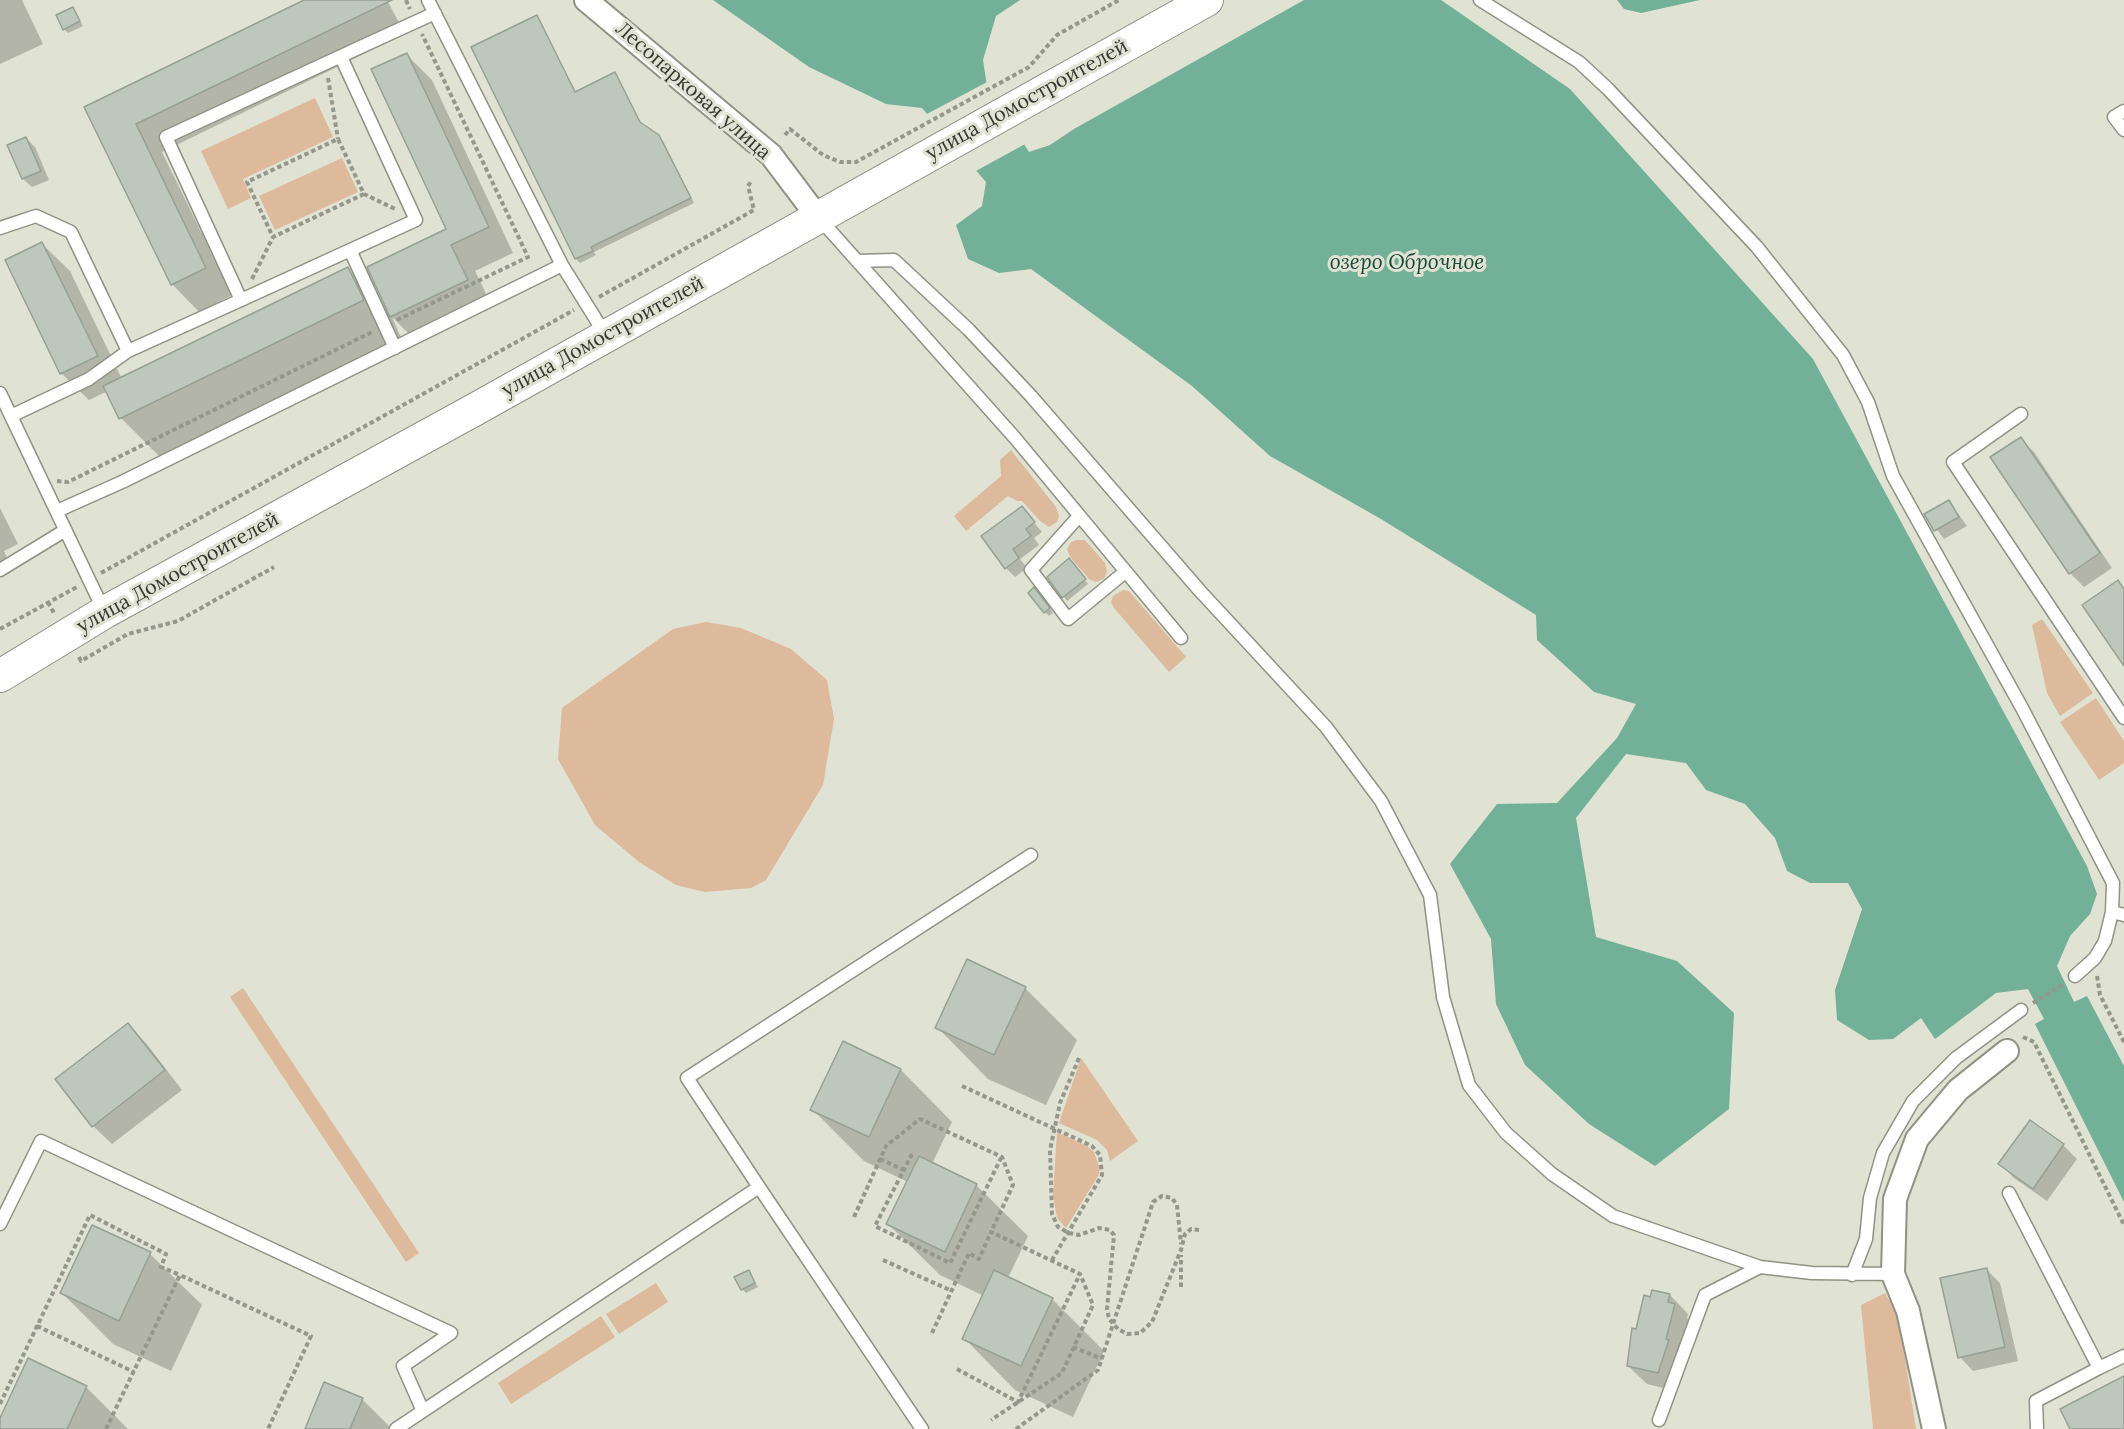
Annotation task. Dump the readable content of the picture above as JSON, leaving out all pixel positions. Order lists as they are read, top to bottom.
{
  "streets": {
    "main road": ["улица Домостроителей"],
    "street": ["Лесопарковая улица"]
  },
  "crossings": [
    ["Лесопарковая улица", "улица Домостроителей"]
  ],
  "water": ["озеро Оброчное"]
}
